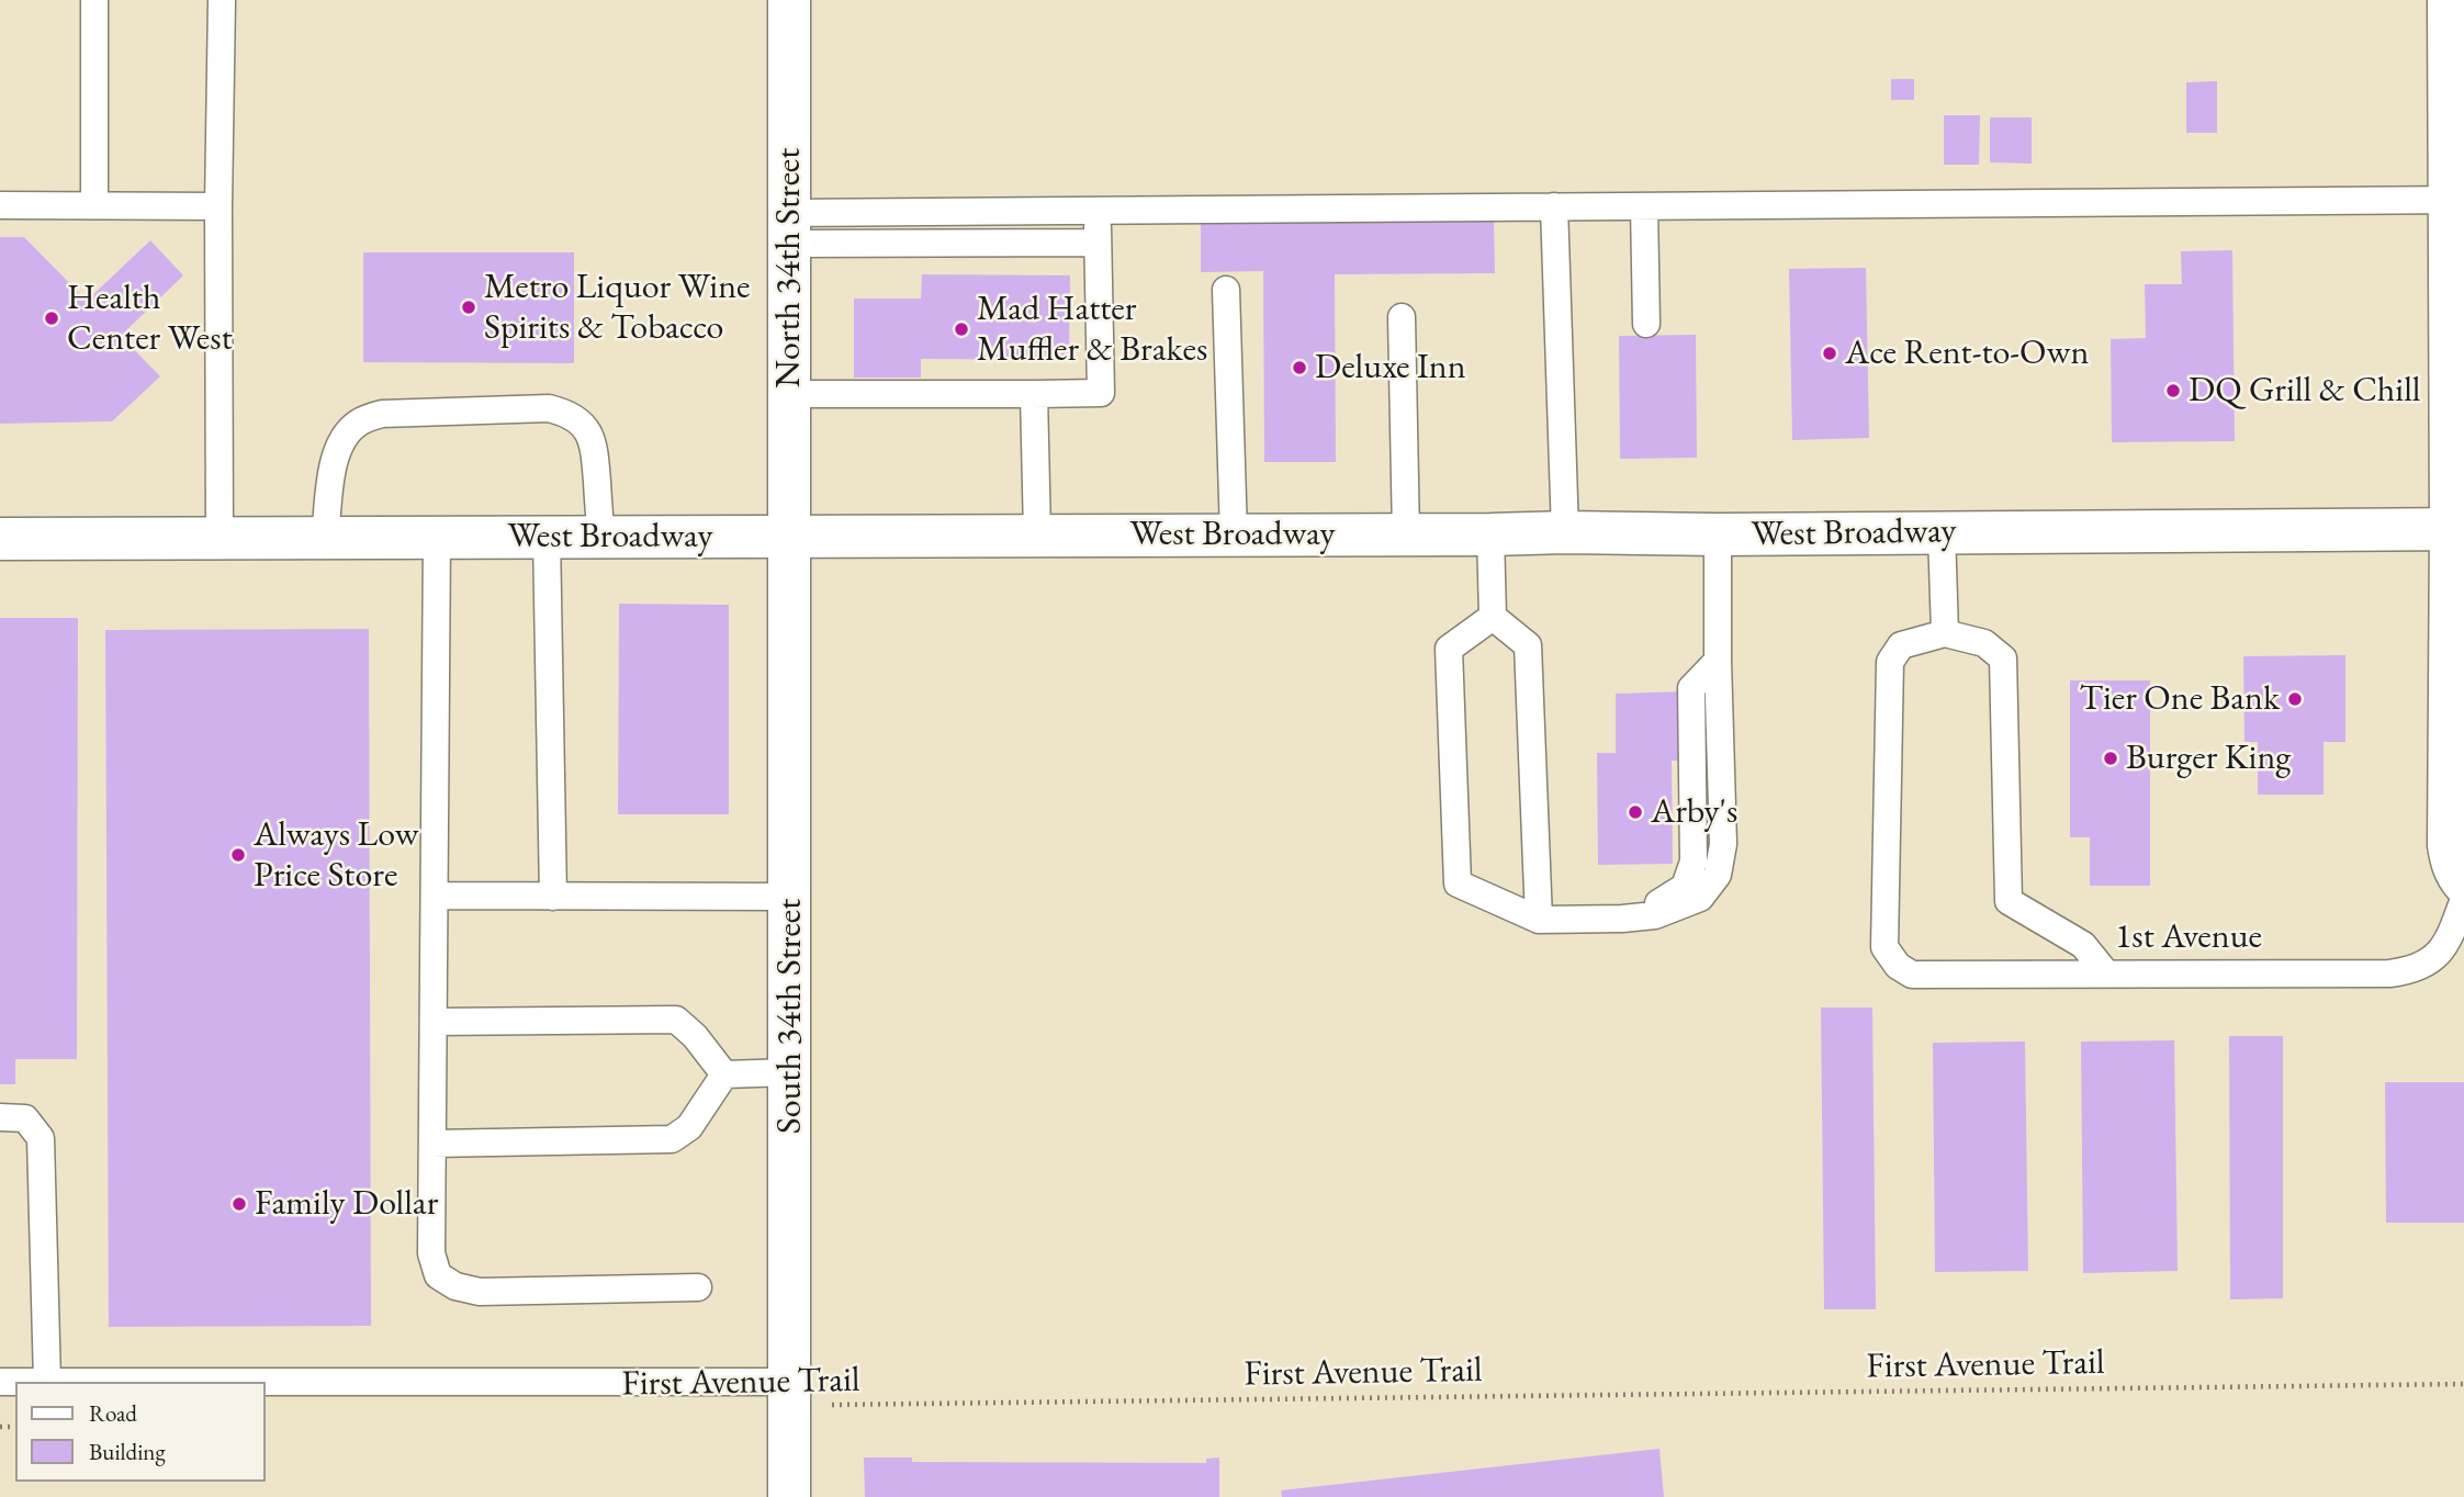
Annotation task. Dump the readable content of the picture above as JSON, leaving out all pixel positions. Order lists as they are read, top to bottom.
{
  "streets": {
    "main road": ["North 34th Street", "West Broadway", "South 34th Street"],
    "lane": ["1st Avenue"],
    "path": ["First Avenue Trail"]
  },
  "crossings": [
    ["North 34th Street", "West Broadway"],
    ["North 34th Street", "South 34th Street"],
    ["West Broadway", "South 34th Street"],
    ["South 34th Street", "First Avenue Trail"]
  ],
  "places": [
    "Metro Liquor Wine Spirits & Tobacco",
    "Health Center West",
    "Mad Hatter Muffler & Brakes",
    "Ace Rent-to-Own",
    "Deluxe Inn",
    "DQ Grill & Chill",
    "Tier One Bank",
    "Burger King",
    "Arby's",
    "Always Low Price Store",
    "Family Dollar"
  ],
  "legend": ["Road", "Building"]
}
